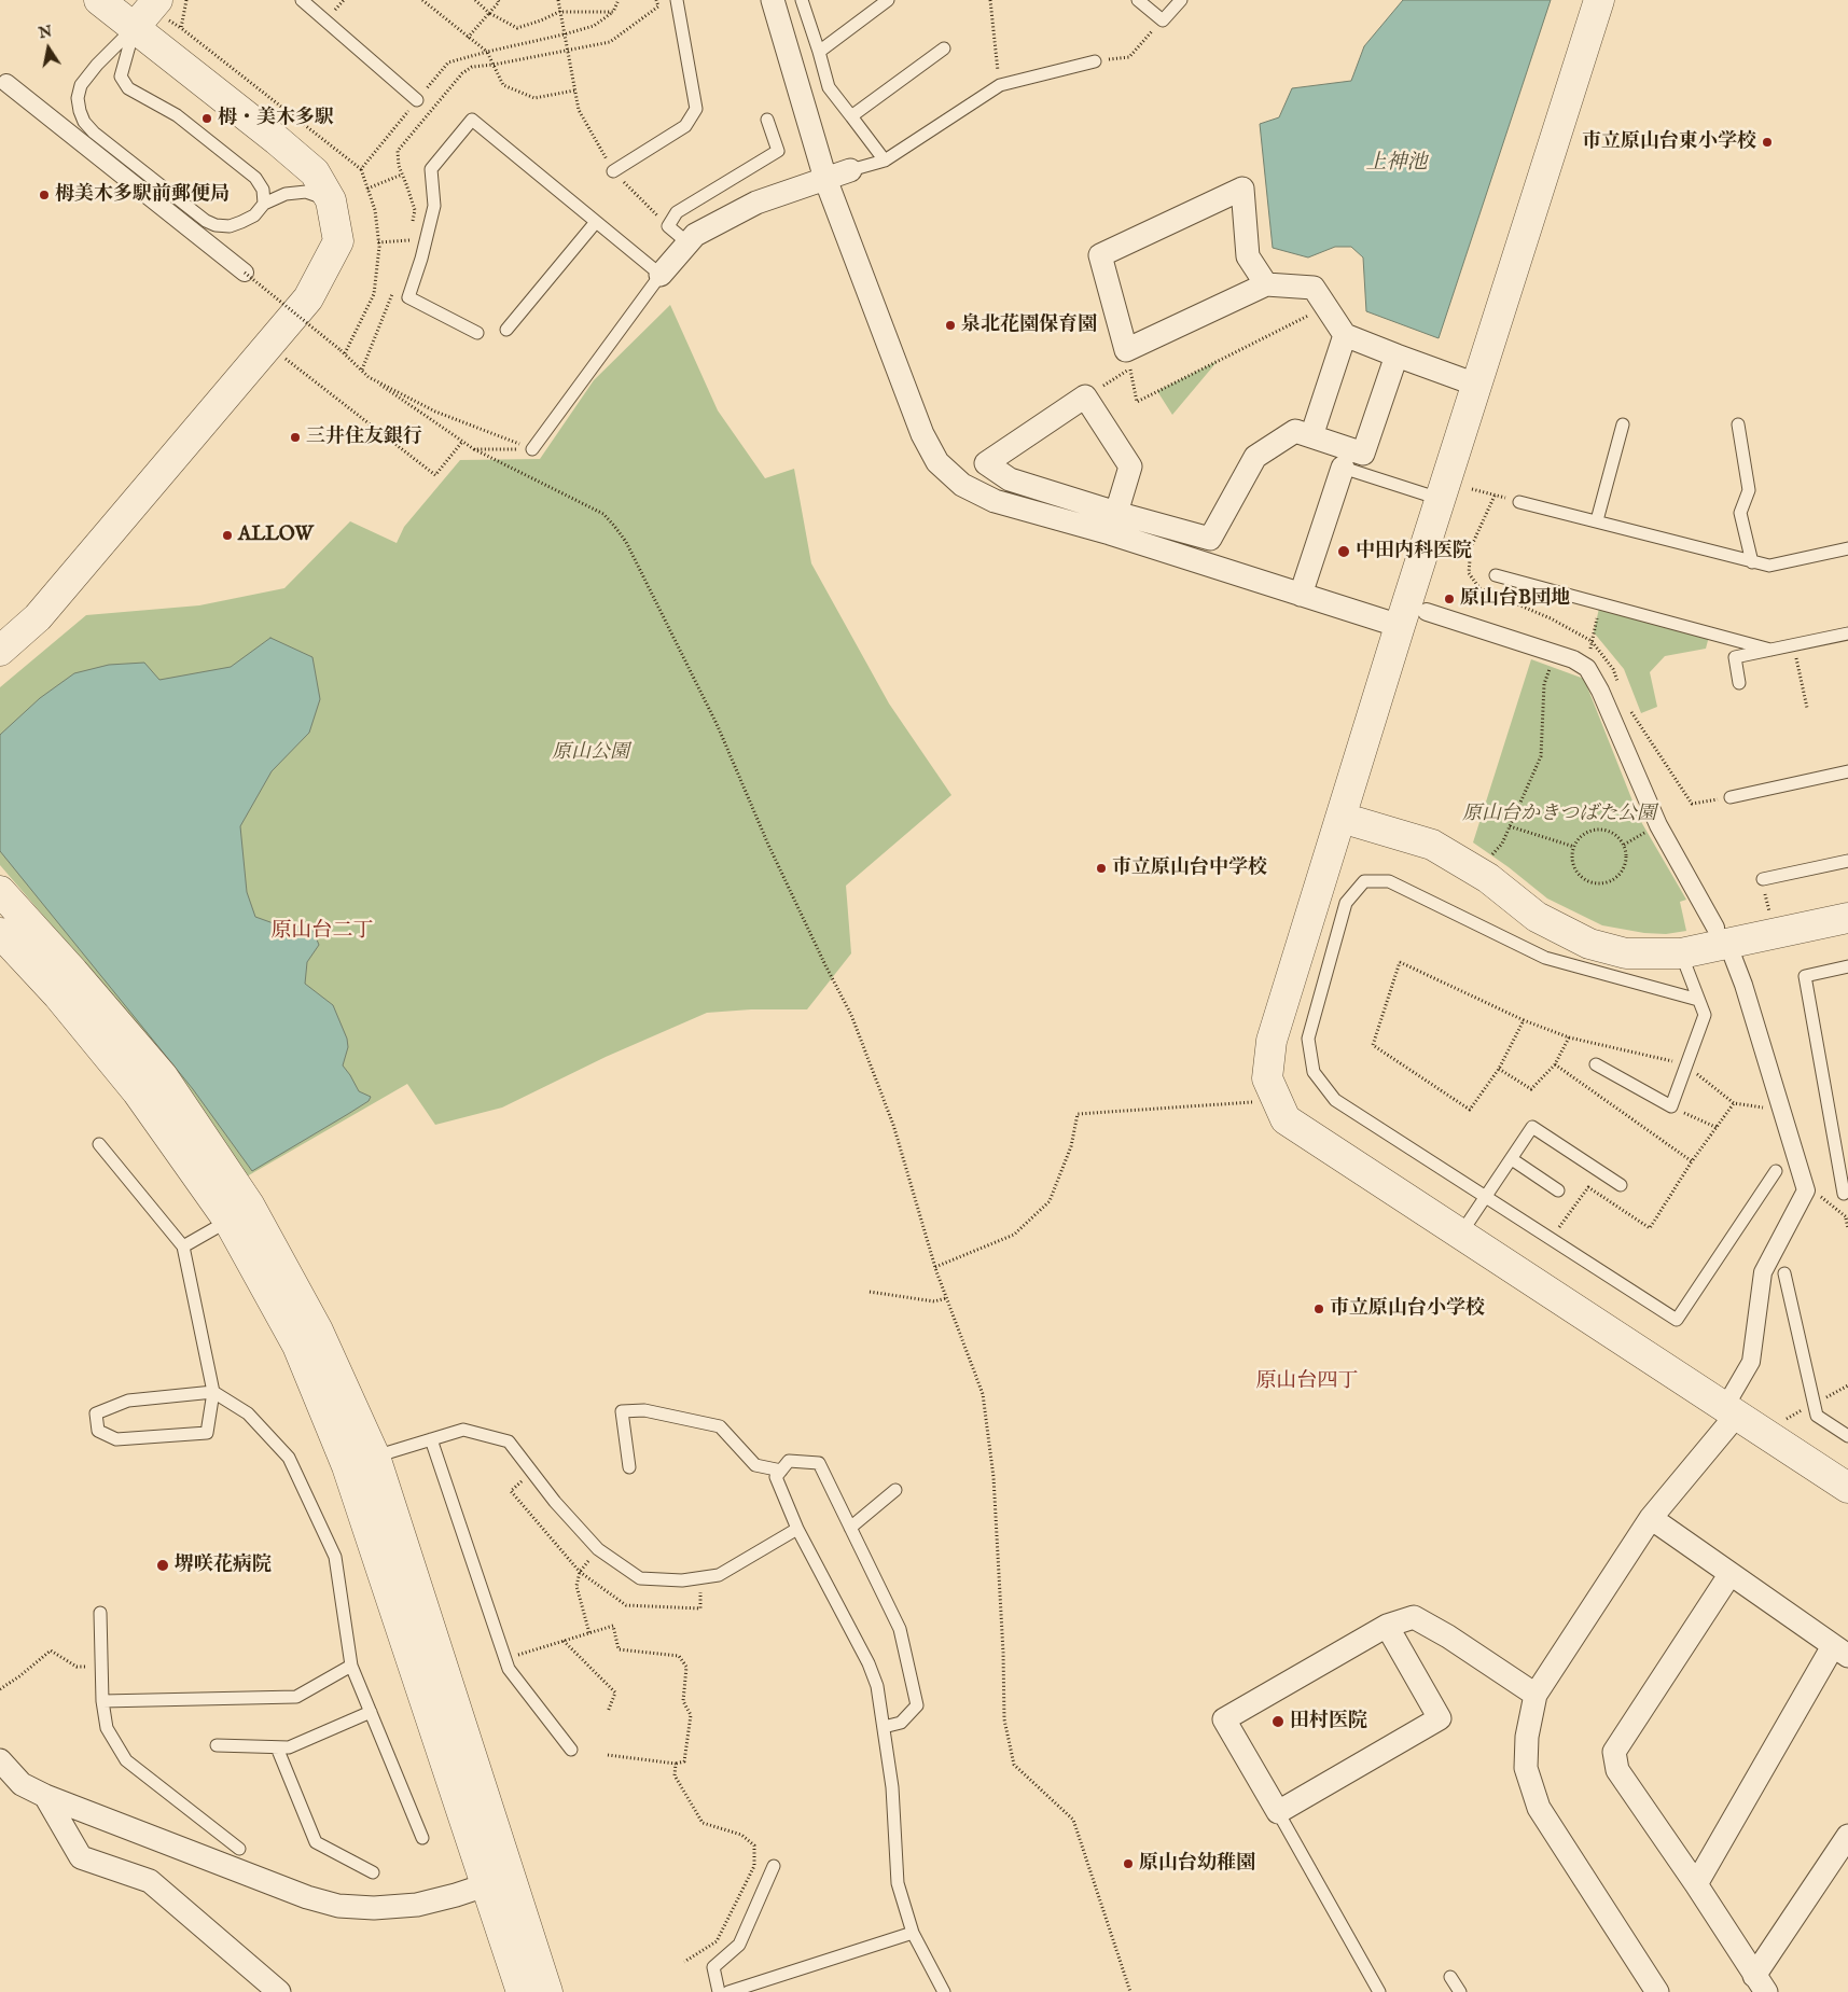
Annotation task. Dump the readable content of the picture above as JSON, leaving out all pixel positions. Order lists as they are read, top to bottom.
{
  "districts": ["原山台二丁", "原山台四丁"],
  "water": ["上神池"],
  "parks": ["原山公園", "原山台かきつばた公園"],
  "places": [
    "栂・美木多駅",
    "市立原山台東小学校",
    "栂美木多駅前郵便局",
    "泉北花園保育園",
    "三井住友銀行",
    "ALLOW",
    "中田内科医院",
    "原山台B団地",
    "市立原山台中学校",
    "市立原山台小学校",
    "堺咲花病院",
    "田村医院",
    "原山台幼稚園"
  ],
  "north": "top"
}
